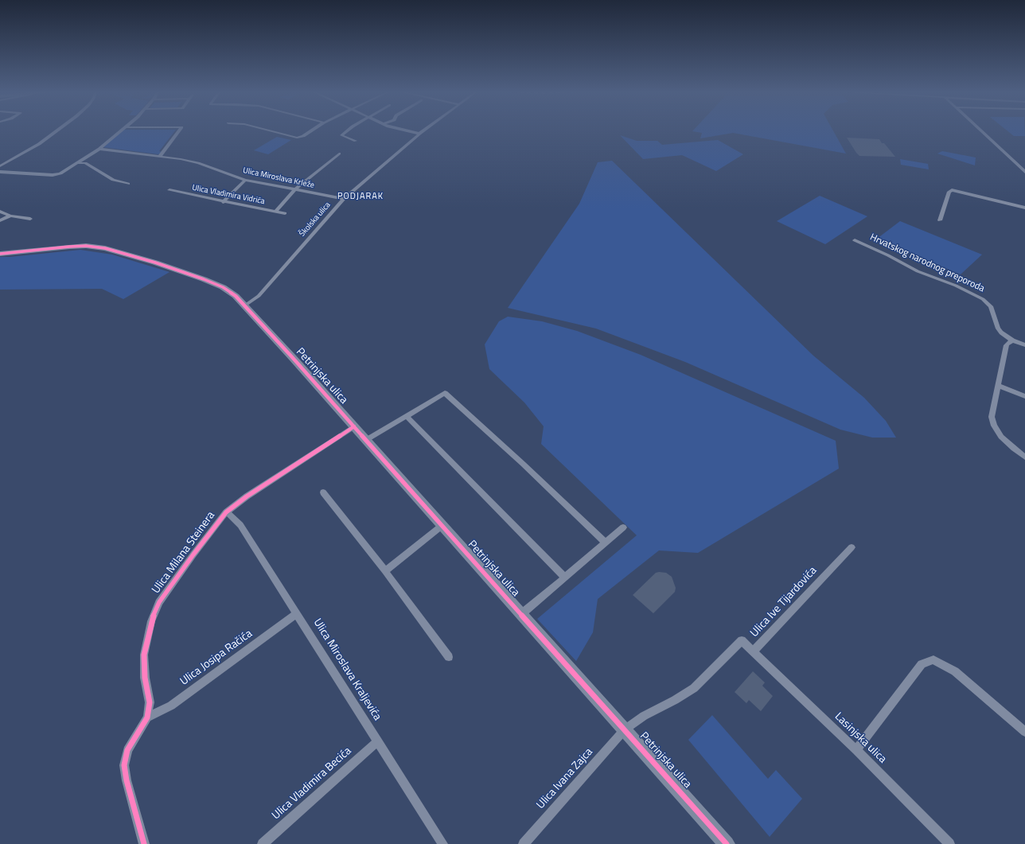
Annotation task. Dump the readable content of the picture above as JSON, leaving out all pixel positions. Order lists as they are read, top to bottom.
{
  "streets": {
    "main road": ["Petrinjska ulica"],
    "street": [
      "Ulica Miroslava Krleže",
      "Ulica Vladimira Vidrića",
      "Školska ulica",
      "Hrvatskog narodnog preporoda",
      "Ulica Milana Steinera",
      "Ulica Ive Tijardovića",
      "Ulica Josipa Račića",
      "Ulica Miroslava Kraljevića",
      "Lasinjska ulica",
      "Ulica Ivana Zajca",
      "Ulica Vladimira Becića"
    ]
  },
  "crossings": [
    ["Ulica Miroslava Krleže", "Školska ulica"],
    ["Školska ulica", "Petrinjska ulica"],
    ["Petrinjska ulica", "Ulica Milana Steinera"],
    ["Petrinjska ulica", "Ulica Ive Tijardovića"],
    ["Petrinjska ulica", "Ulica Ivana Zajca"],
    ["Ulica Milana Steinera", "Ulica Josipa Račića"],
    ["Ulica Milana Steinera", "Ulica Miroslava Kraljevića"],
    ["Ulica Ive Tijardovića", "Lasinjska ulica"],
    ["Ulica Ive Tijardovića", "Ulica Ivana Zajca"],
    ["Ulica Josipa Račića", "Ulica Miroslava Kraljevića"],
    ["Ulica Miroslava Kraljevića", "Ulica Vladimira Becića"]
  ],
  "districts": ["PODJARAK"]
}
